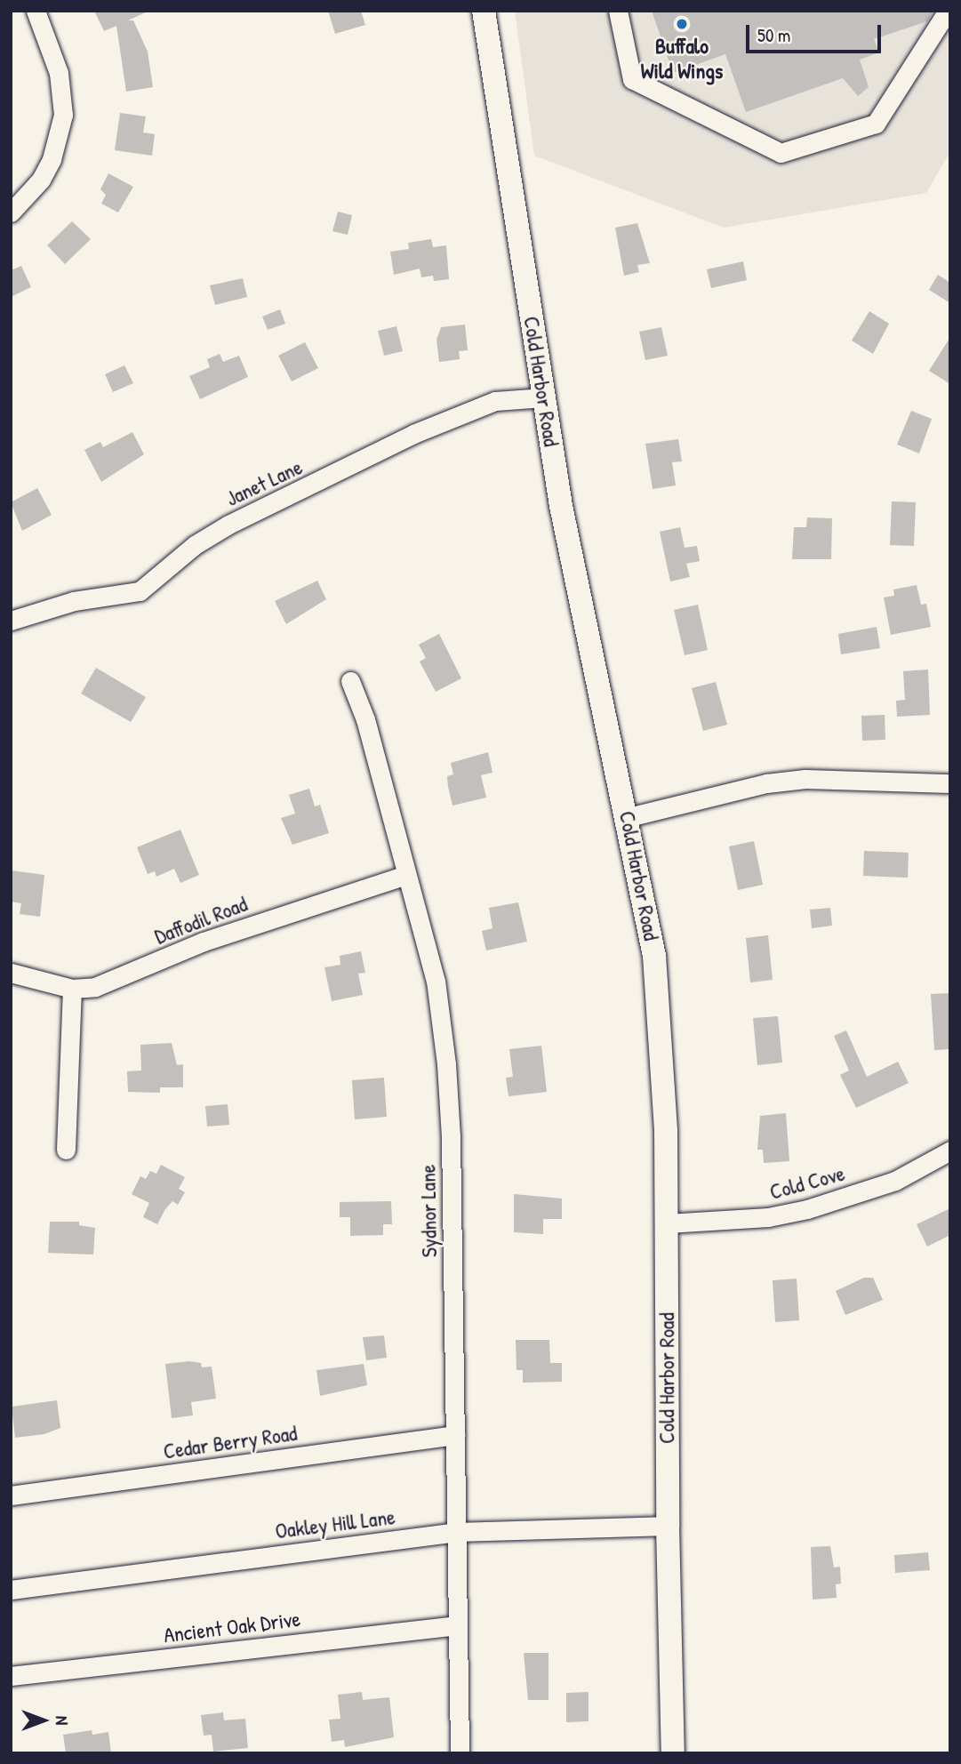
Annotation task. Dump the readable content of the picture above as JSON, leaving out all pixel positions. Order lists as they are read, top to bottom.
{
  "streets": {
    "main road": ["Cold Harbor Road"],
    "street": [
      "Janet Lane",
      "Daffodil Road",
      "Cold Cove",
      "Sydnor Lane",
      "Cedar Berry Road",
      "Oakley Hill Lane",
      "Ancient Oak Drive"
    ]
  },
  "crossings": [
    ["Cold Harbor Road", "Janet Lane"],
    ["Cold Harbor Road", "Cold Cove"],
    ["Cold Harbor Road", "Oakley Hill Lane"],
    ["Daffodil Road", "Sydnor Lane"],
    ["Sydnor Lane", "Cedar Berry Road"],
    ["Sydnor Lane", "Oakley Hill Lane"],
    ["Sydnor Lane", "Ancient Oak Drive"]
  ],
  "places": ["Buffalo Wild Wings"],
  "scale_bar": "50 m",
  "north": "right"
}
